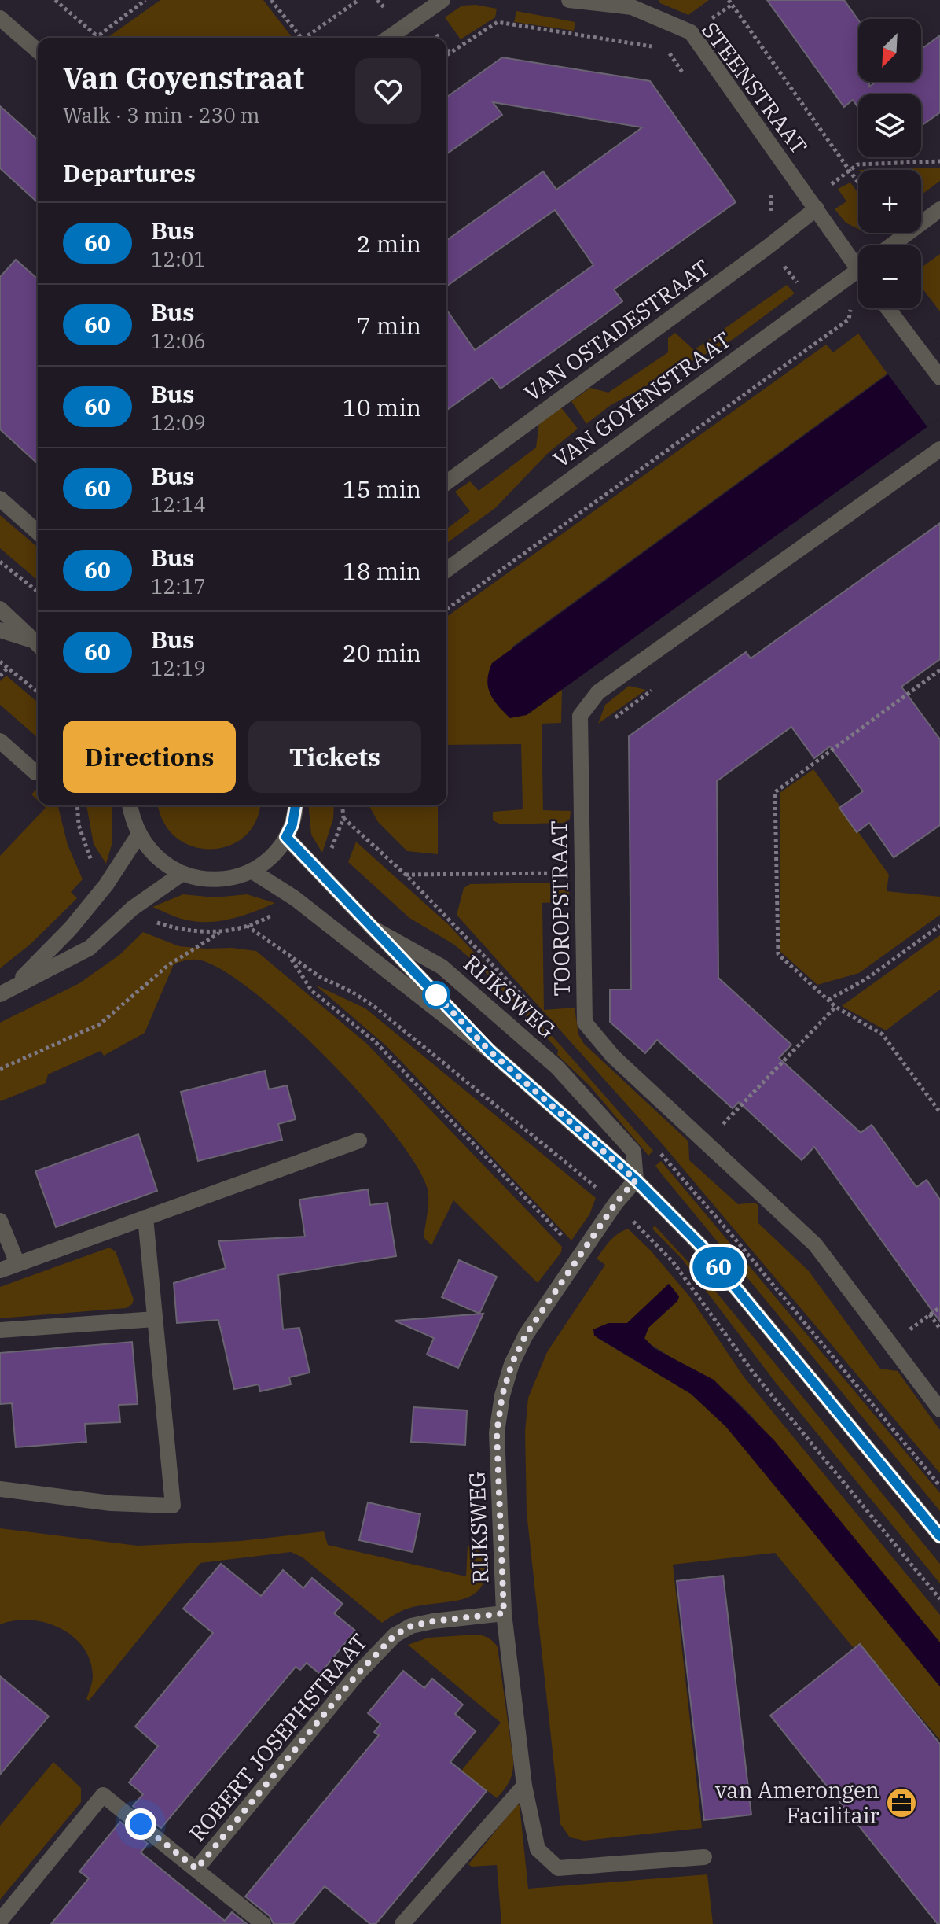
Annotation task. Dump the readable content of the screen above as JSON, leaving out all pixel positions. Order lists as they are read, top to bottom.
{
  "streets": {
    "street": [
      "STEENSTRAAT",
      "VAN OSTADESTRAAT",
      "VAN GOYENSTRAAT",
      "TOOROPSTRAAT",
      "RIJKSWEG",
      "ROBERT JOSEPHSTRAAT"
    ]
  },
  "crossings": [
    ["STEENSTRAAT", "VAN OSTADESTRAAT"],
    ["RIJKSWEG", "ROBERT JOSEPHSTRAAT"]
  ],
  "places": {
    "office": ["van Amerongen Facilitair"]
  },
  "lines": ["bus line 60"],
  "north": "bottom left",
  "page": {
    "on_map": "60",
    "map_buttons": ["+", "−"],
    "heading": [
      ["Van Goyenstraat", "Walk · 3 min · 230 m"],
      "Departures"
    ],
    "list": [
      {
        "mark": "60",
        "name": "Bus",
        "note": "12:01",
        "value": "2 min"
      },
      {
        "mark": "60",
        "name": "Bus",
        "note": "12:06",
        "value": "7 min"
      },
      {
        "mark": "60",
        "name": "Bus",
        "note": "12:09",
        "value": "10 min"
      },
      {
        "mark": "60",
        "name": "Bus",
        "note": "12:14",
        "value": "15 min"
      },
      {
        "mark": "60",
        "name": "Bus",
        "note": "12:17",
        "value": "18 min"
      },
      {
        "mark": "60",
        "name": "Bus",
        "note": "12:19",
        "value": "20 min"
      }
    ],
    "buttons": ["Directions", "Tickets"]
  }
}
